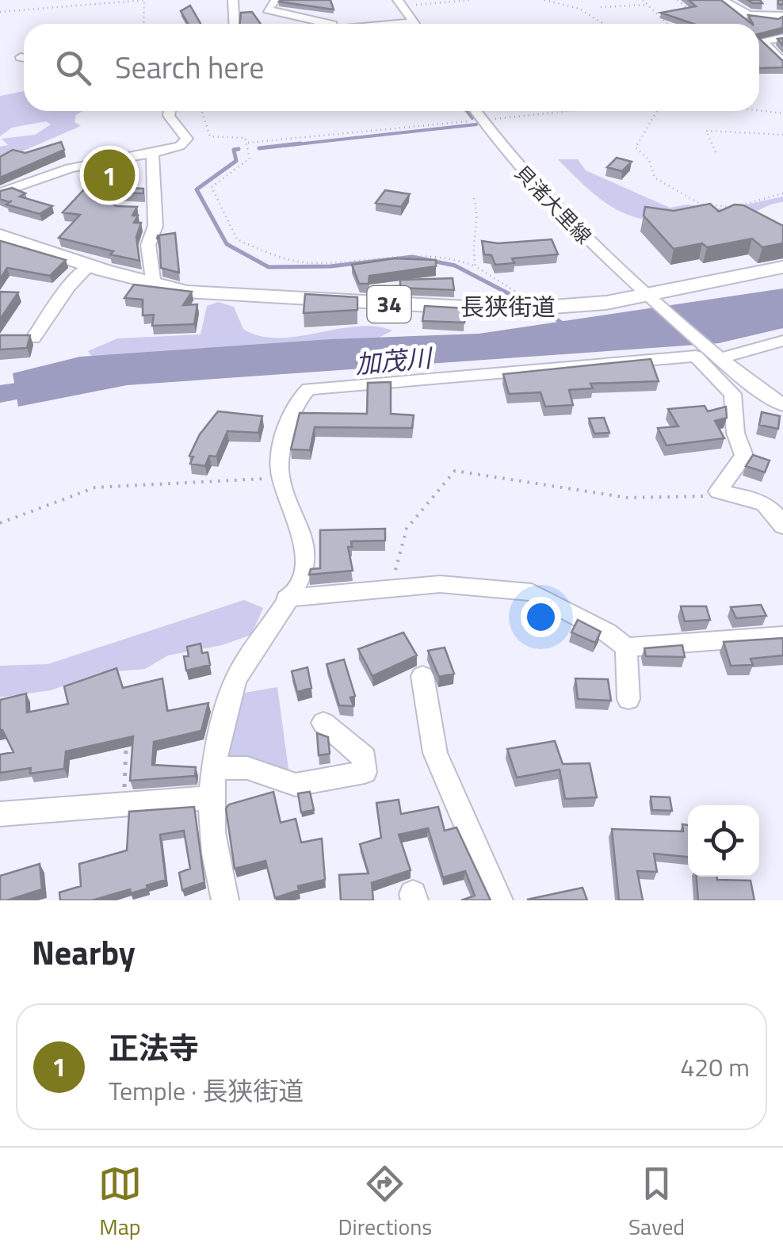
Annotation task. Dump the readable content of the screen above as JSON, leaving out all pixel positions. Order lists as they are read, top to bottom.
{
  "streets": {
    "main road": ["34", "長狭街道"],
    "street": ["貝渚大里線"]
  },
  "crossings": [
    ["貝渚大里線", "長狭街道"]
  ],
  "water": ["加茂川"],
  "page": {
    "search": "Search here",
    "pins": "1",
    "heading": "Nearby",
    "list": [
      {
        "mark": "1",
        "name": "正法寺",
        "note": "Temple · 長狭街道",
        "value": "420 m"
      }
    ],
    "nav": ["Map", "Directions", "Saved"]
  }
}
